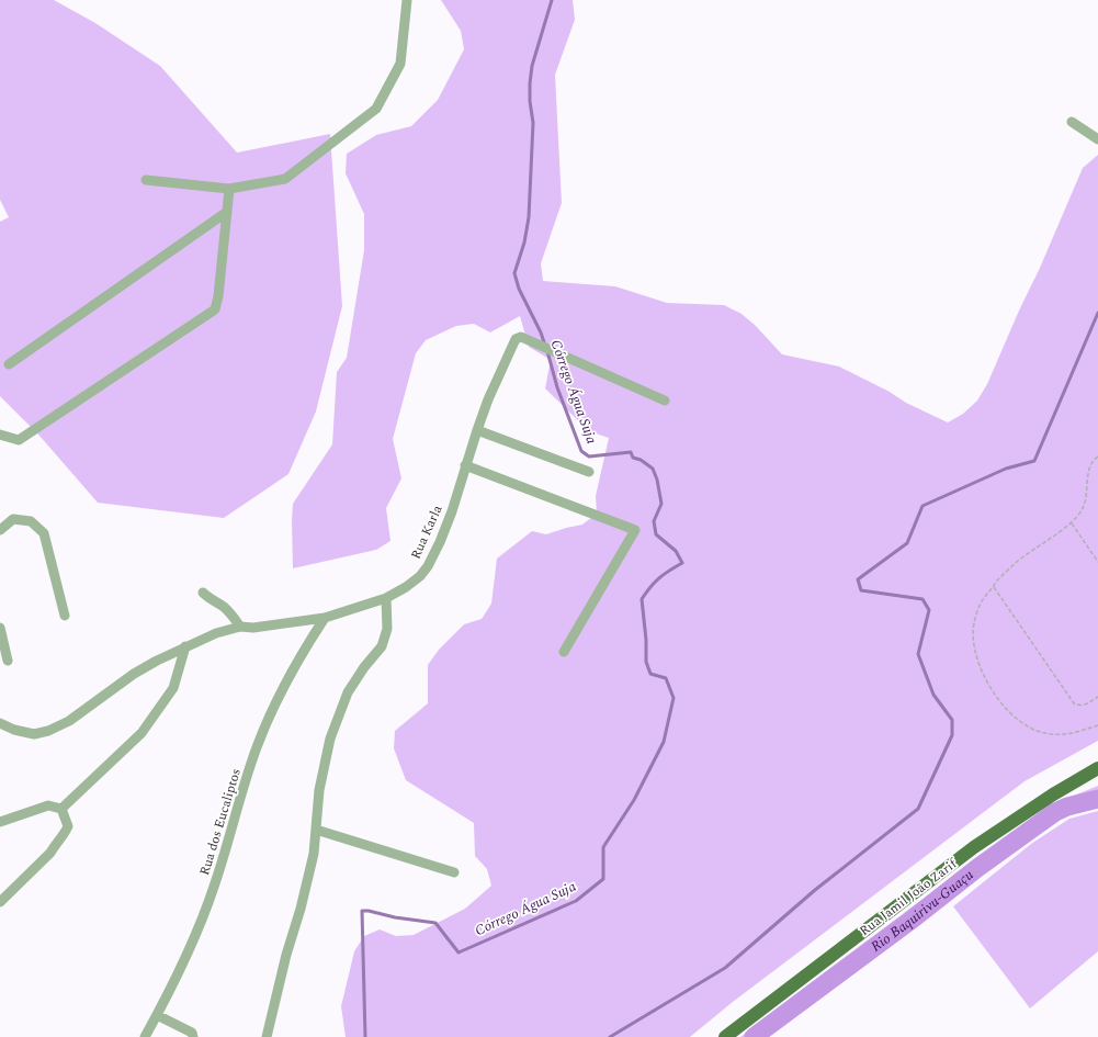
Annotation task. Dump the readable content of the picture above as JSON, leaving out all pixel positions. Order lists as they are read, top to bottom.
{
  "streets": {
    "main road": ["Rua Jamil João Zarif"],
    "street": ["Rua Karla", "Rua dos Eucaliptos"]
  },
  "crossings": [
    ["Rua Karla", "Rua dos Eucaliptos"]
  ],
  "water": ["Córrego Água Suja", "Rio Baquirivu-Guaçu"]
}
